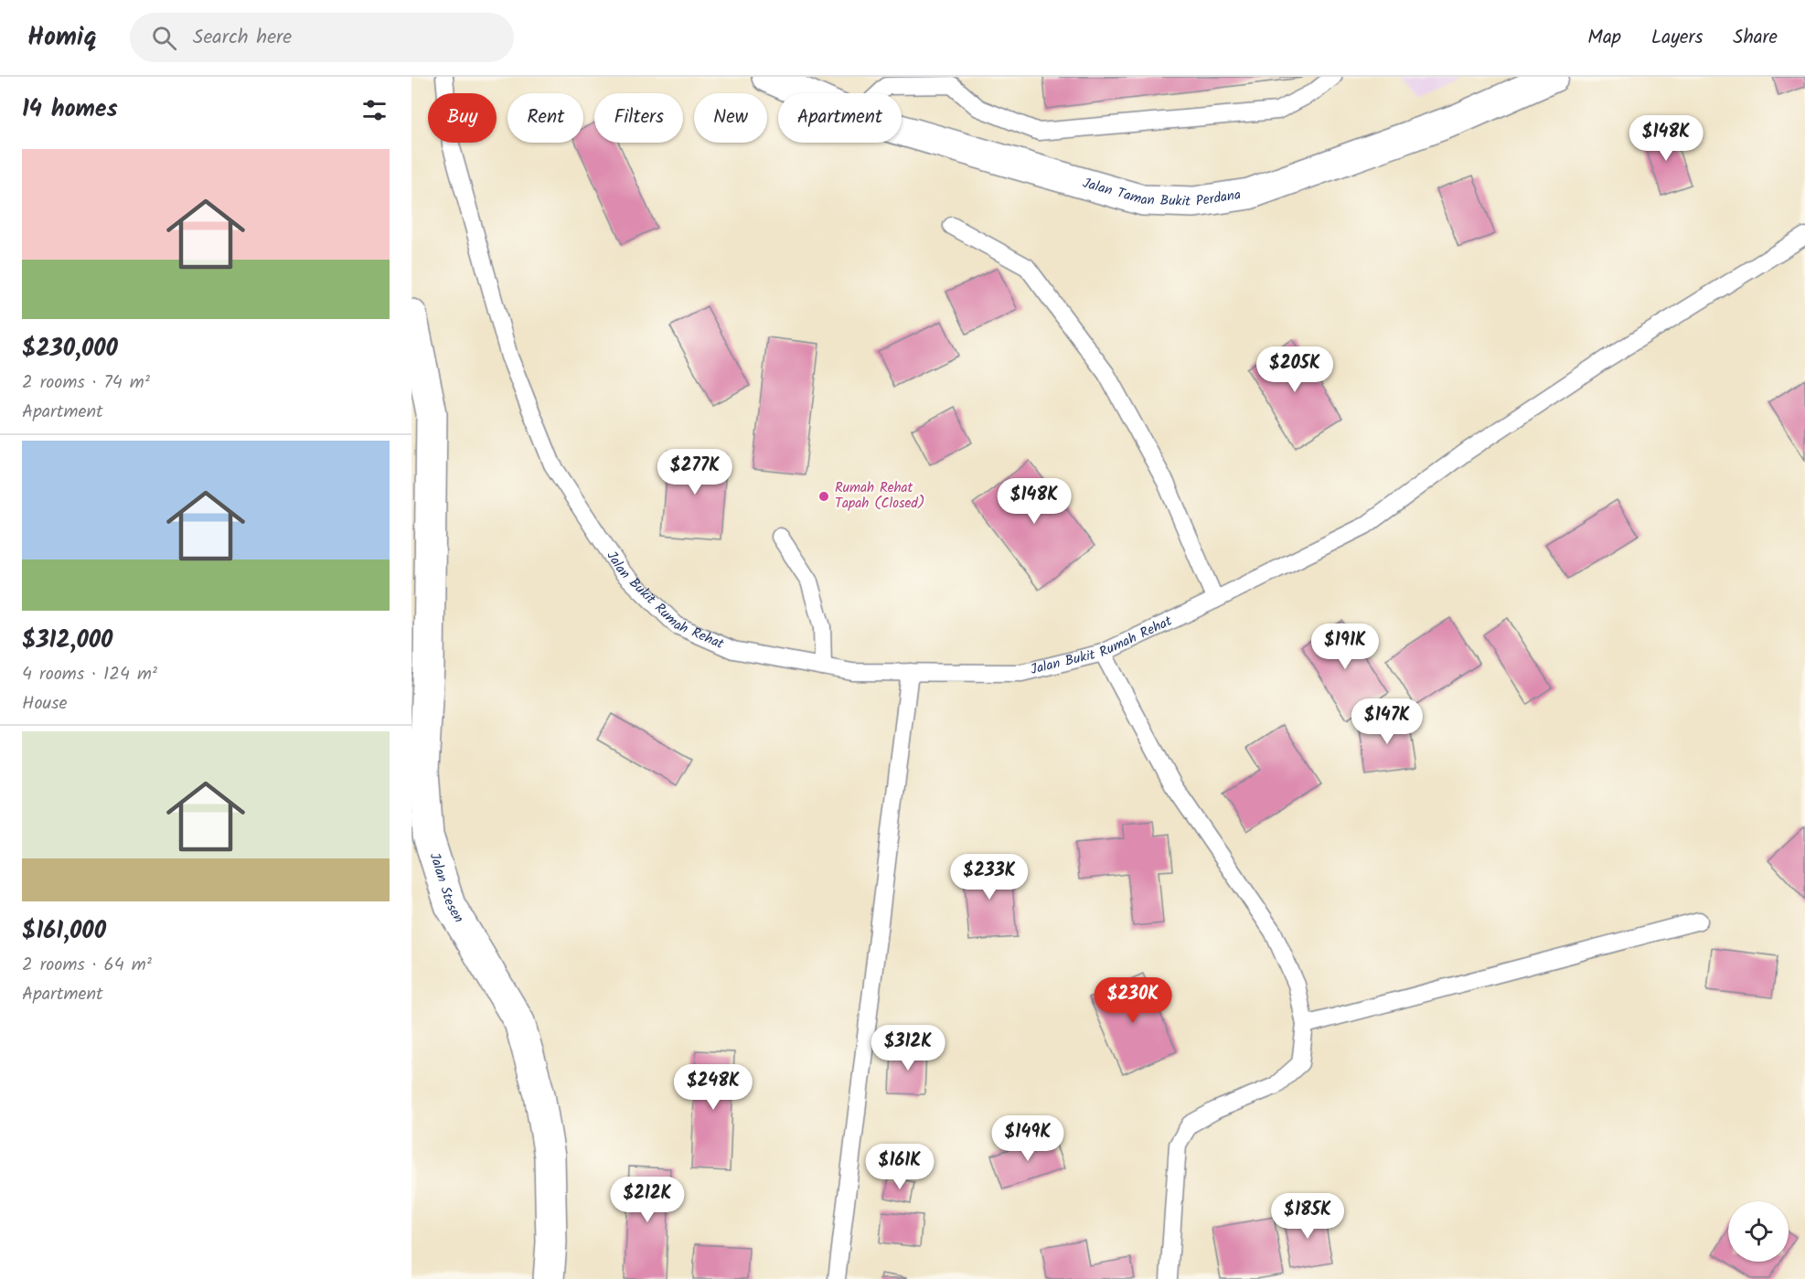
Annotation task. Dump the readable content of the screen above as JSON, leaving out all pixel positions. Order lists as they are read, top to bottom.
{
  "streets": {
    "main road": ["Jalan Taman Bukit Perdana", "Jalan Stesen"],
    "lane": ["Jalan Bukit Rumah Rehat"]
  },
  "places": ["Rumah Rehat Tapah (Closed)"],
  "page": {
    "header": "Homiq",
    "search": "Search here",
    "nav": ["Map", "Layers", "Share"],
    "heading": "14 homes",
    "chip": [
      "Buy",
      "Rent",
      "Filters",
      "New",
      "Apartment"
    ],
    "price": [
      "$148K",
      "$205K",
      "$277K",
      "$148K",
      "$191K",
      "$147K",
      "$233K",
      "$230K",
      "$312K",
      "$248K",
      "$149K",
      "$161K",
      "$212K",
      "$185K"
    ],
    "list": [
      {
        "name": "$230,000",
        "note": "2 rooms · 74 m² · Apartment"
      },
      {
        "name": "$312,000",
        "note": "4 rooms · 124 m² · House"
      },
      {
        "name": "$161,000",
        "note": "2 rooms · 64 m² · Apartment"
      }
    ]
  }
}
